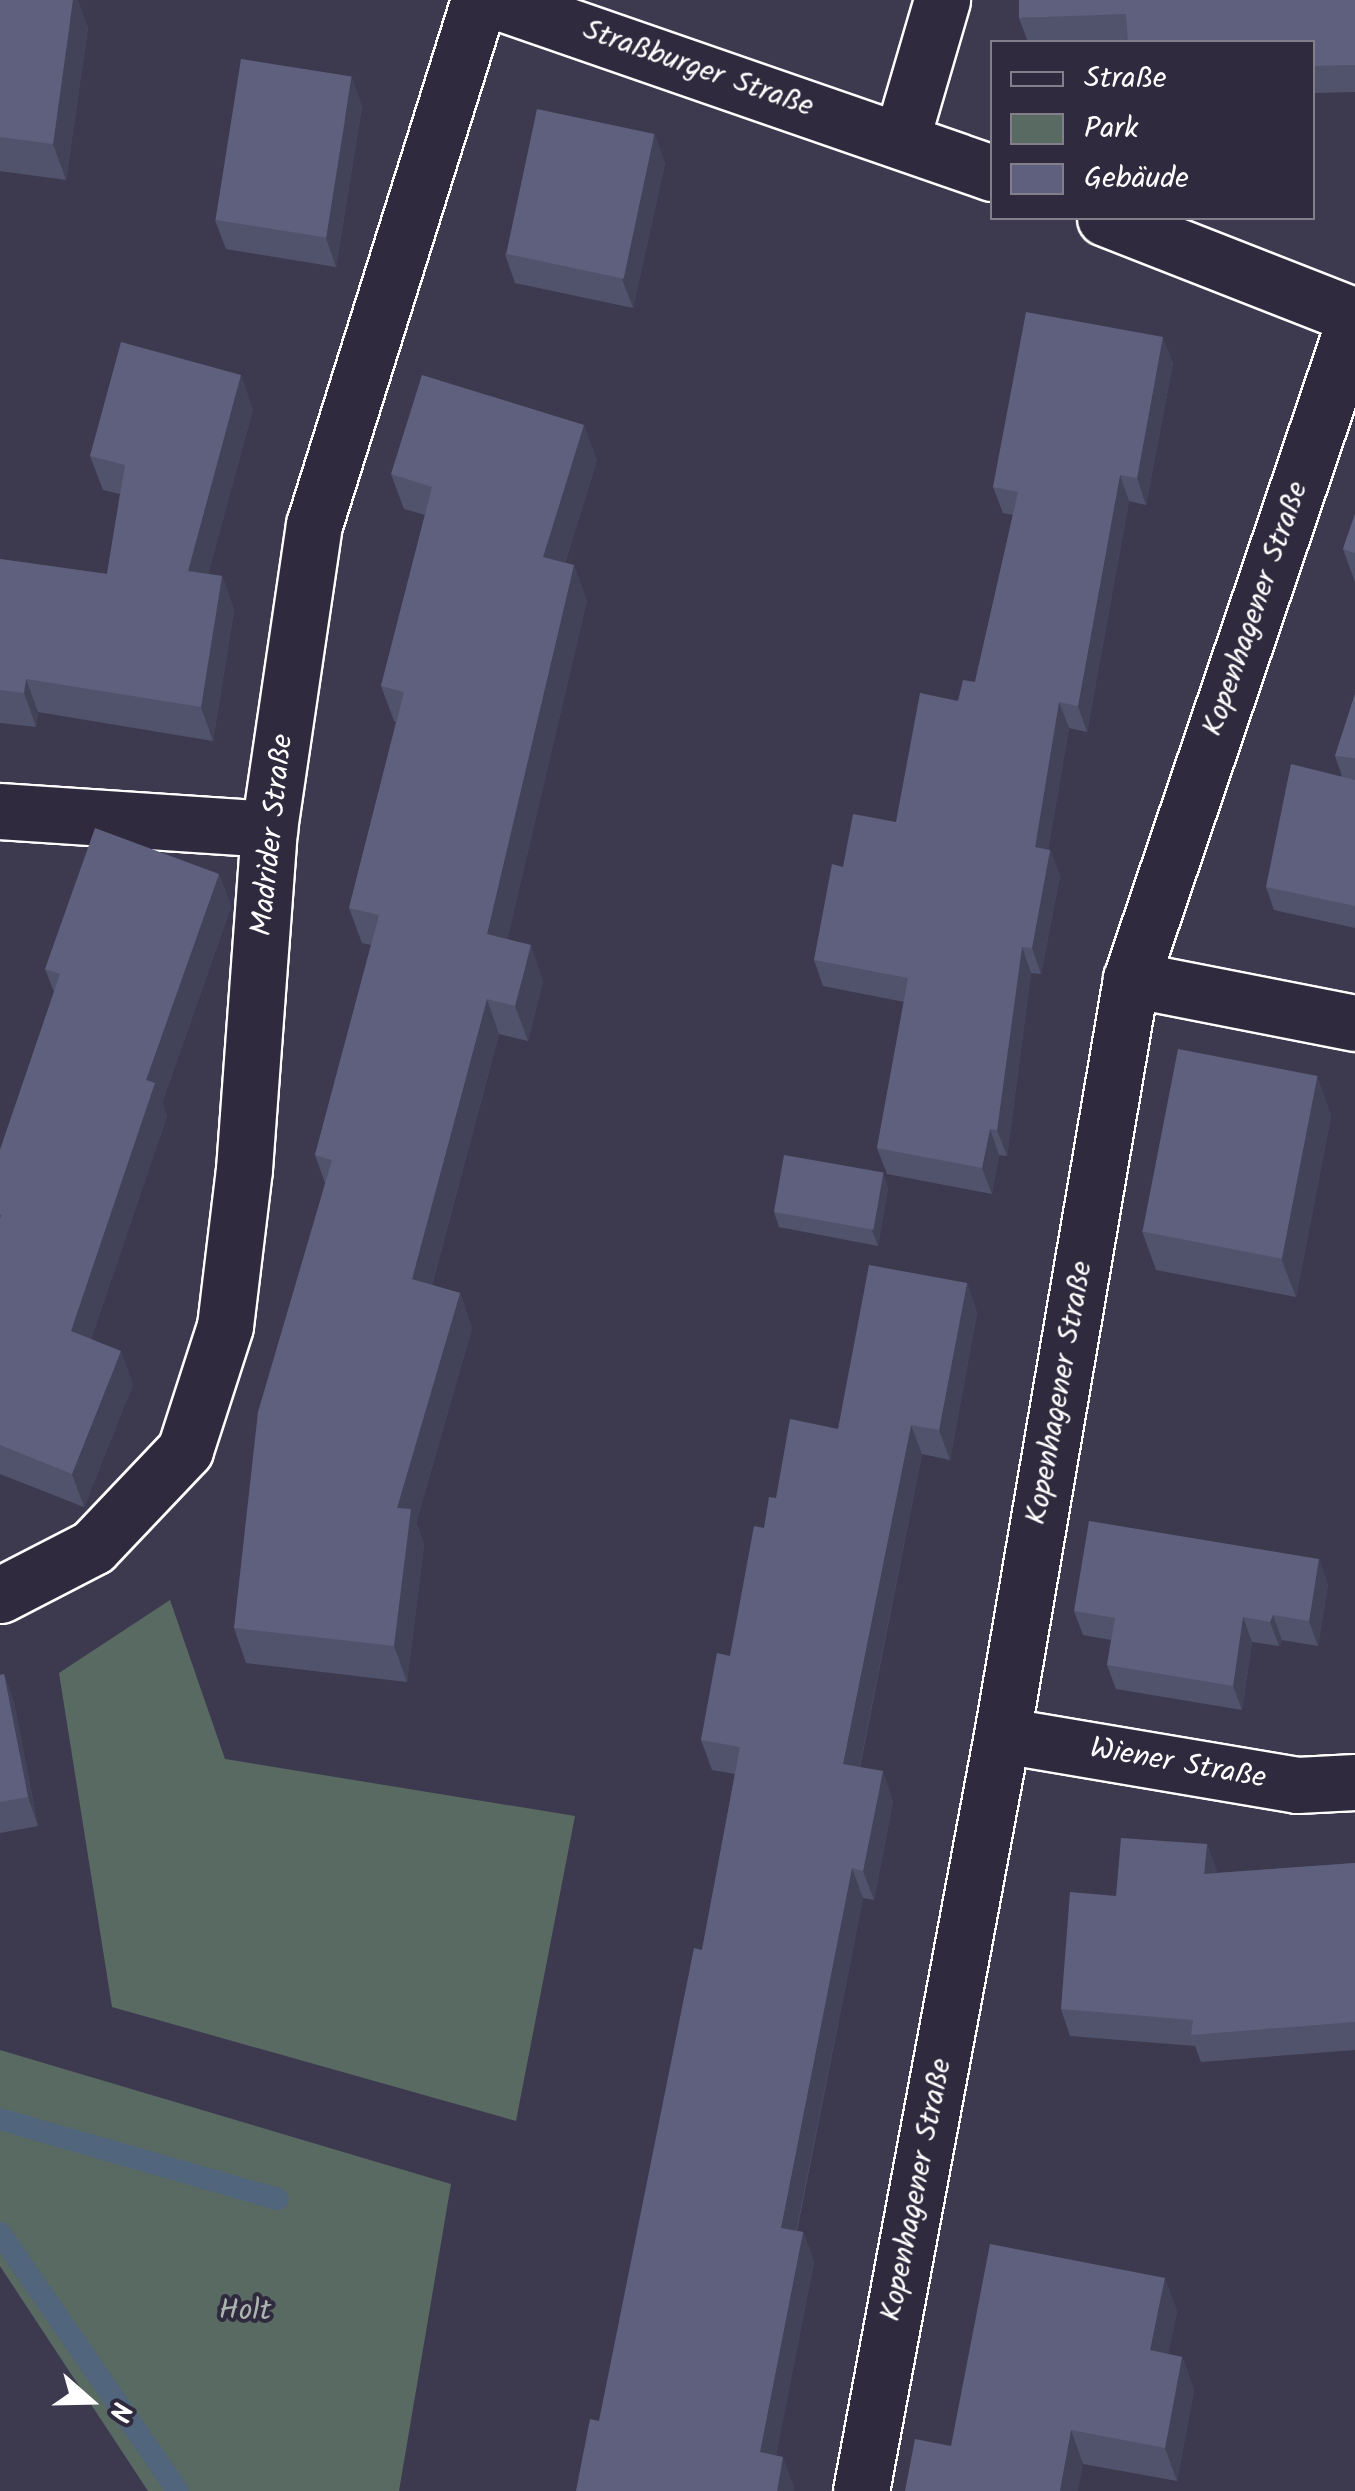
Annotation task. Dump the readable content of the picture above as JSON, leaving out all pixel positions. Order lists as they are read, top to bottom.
{
  "streets": {
    "street": [
      "Straßburger Straße",
      "Kopenhagener Straße",
      "Madrider Straße",
      "Wiener Straße"
    ]
  },
  "crossings": [
    ["Kopenhagener Straße", "Wiener Straße"]
  ],
  "parks": ["Holt"],
  "legend": ["Straße", "Park", "Gebäude"],
  "north": "right"
}
